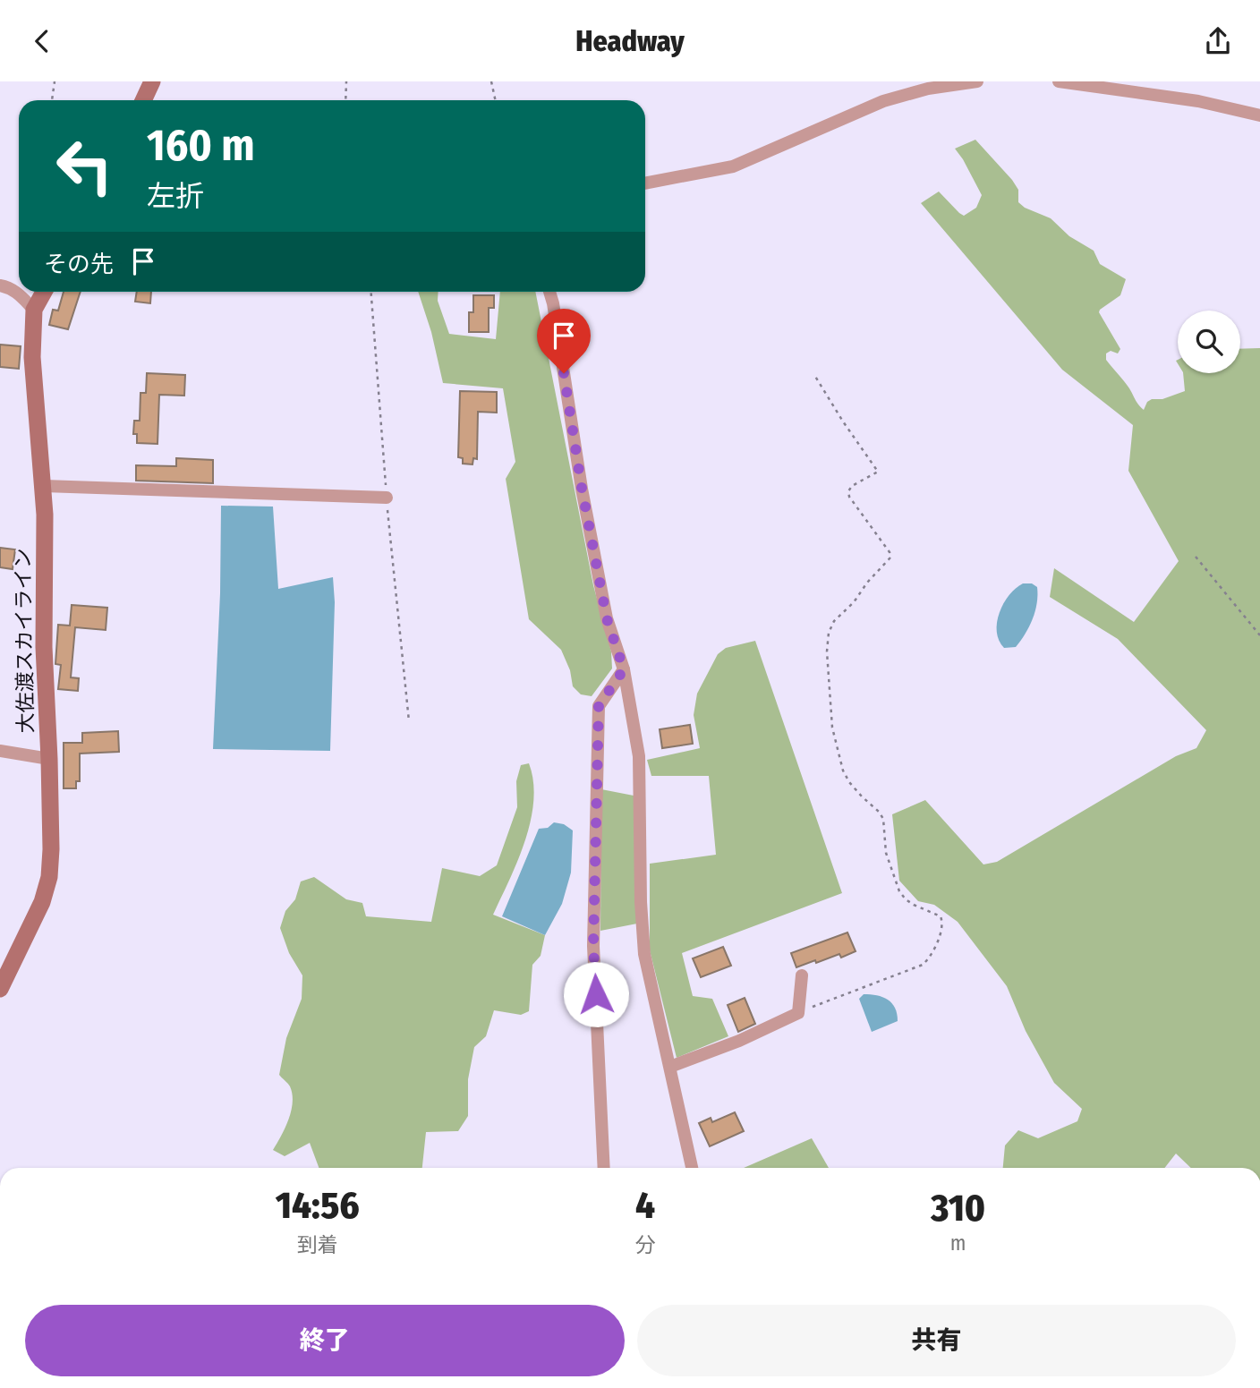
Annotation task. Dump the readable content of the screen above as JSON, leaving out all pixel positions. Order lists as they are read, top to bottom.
{
  "streets": {
    "street": ["大佐渡スカイライン"]
  },
  "page": {
    "header": "Headway",
    "turn": ["160 m", "左折"],
    "then": "その先",
    "eta": [
      "14:56",
      "到着",
      "4",
      "分",
      "310",
      "m"
    ],
    "buttons": ["終了", "共有"]
  }
}
